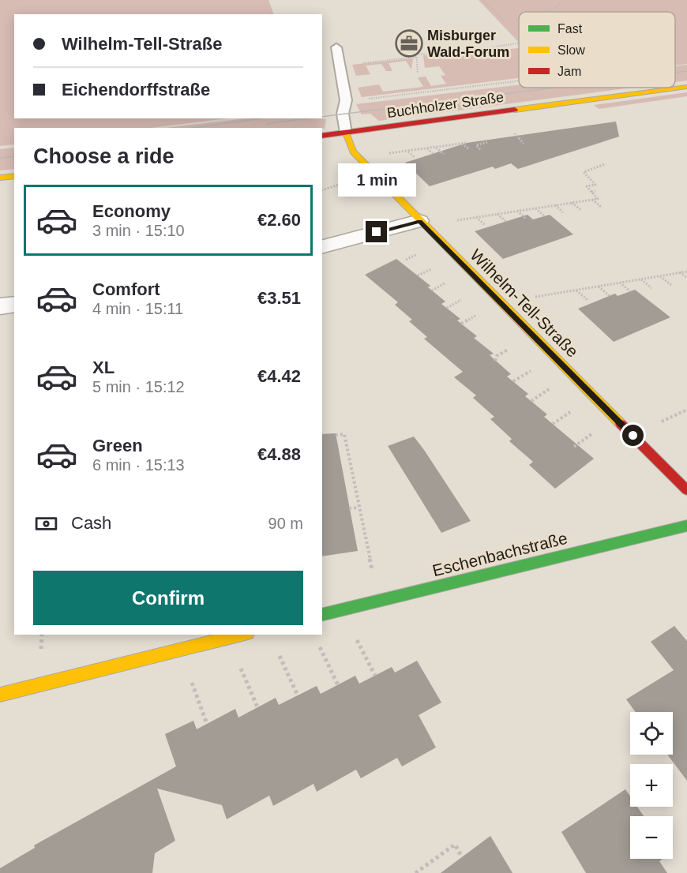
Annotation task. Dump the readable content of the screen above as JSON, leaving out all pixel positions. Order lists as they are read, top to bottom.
{
  "streets": {
    "street": ["Buchholzer Straße", "Wilhelm-Tell-Straße", "Eschenbachstraße"]
  },
  "crossings": [
    ["Buchholzer Straße", "Wilhelm-Tell-Straße"]
  ],
  "places": {
    "office": ["Misburger Wald-Forum"]
  },
  "legend": ["Fast", "Slow", "Jam"],
  "page": {
    "banner": ["Wilhelm-Tell-Straße", "Eichendorffstraße"],
    "heading": "Choose a ride",
    "bubble": "1 min",
    "list": [
      {
        "name": "Economy",
        "note": "3 min · 15:10",
        "value": "€2.60"
      },
      {
        "name": "Comfort",
        "note": "4 min · 15:11",
        "value": "€3.51"
      },
      {
        "name": "XL",
        "note": "5 min · 15:12",
        "value": "€4.42"
      },
      {
        "name": "Green",
        "note": "6 min · 15:13",
        "value": "€4.88"
      }
    ],
    "pay": ["Cash", "90 m"],
    "buttons": "Confirm",
    "map_buttons": ["+", "−"]
  }
}
